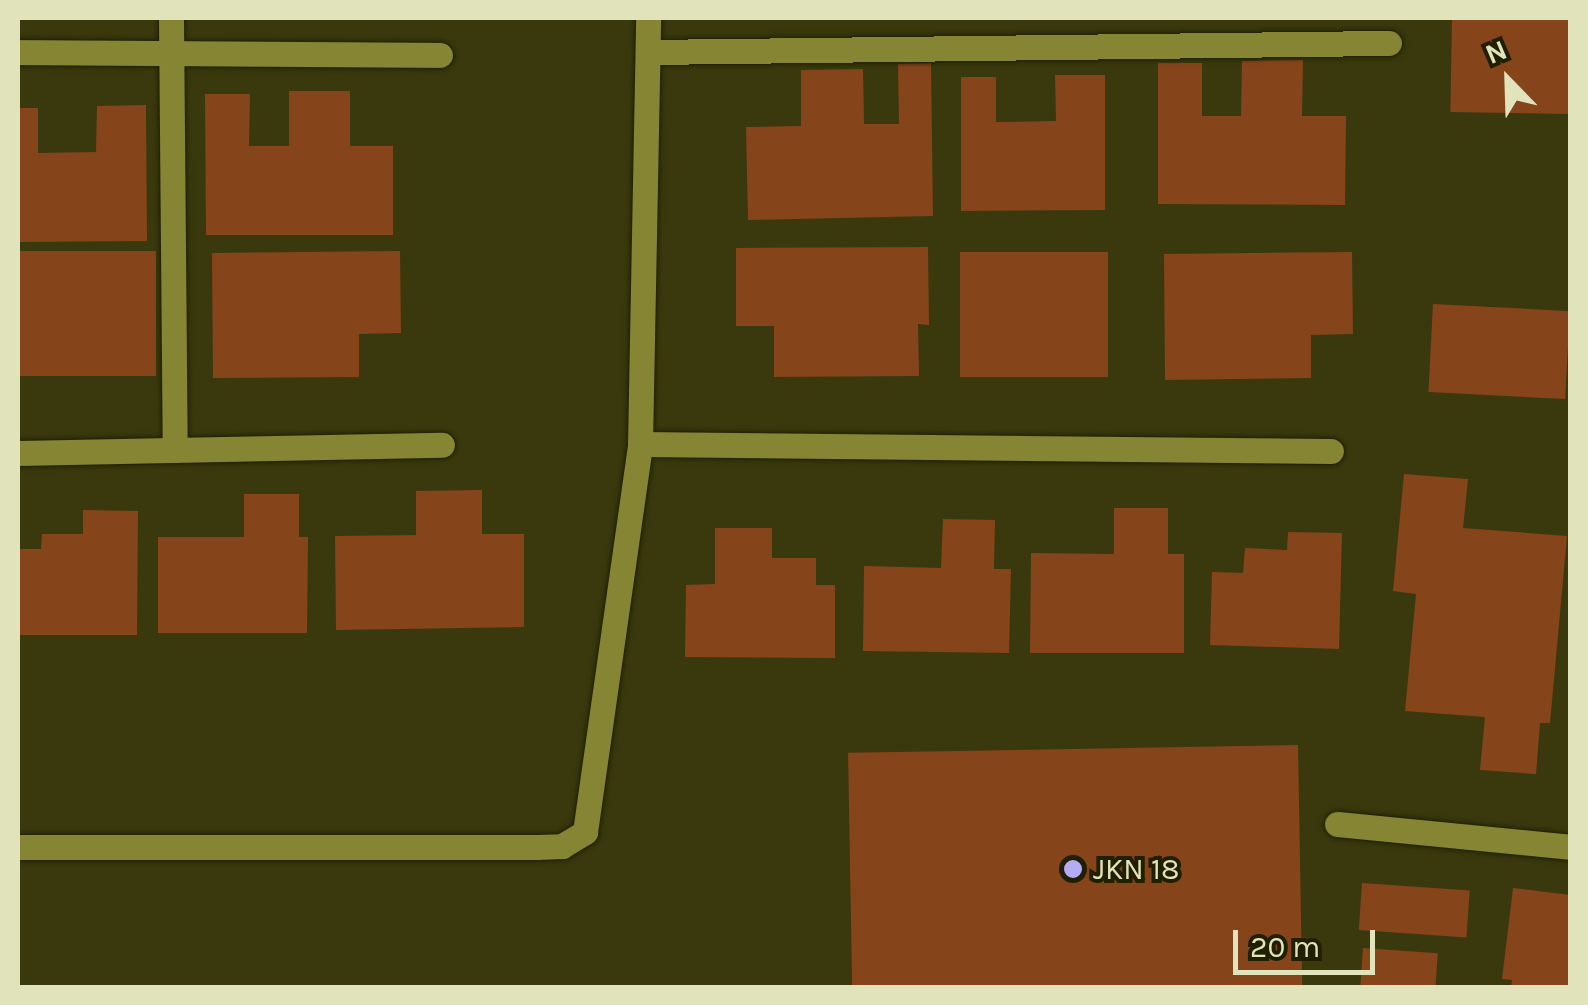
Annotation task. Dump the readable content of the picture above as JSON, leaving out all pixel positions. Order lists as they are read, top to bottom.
{
  "places": ["JKN 18"],
  "scale_bar": "20 m",
  "north": "top left"
}
